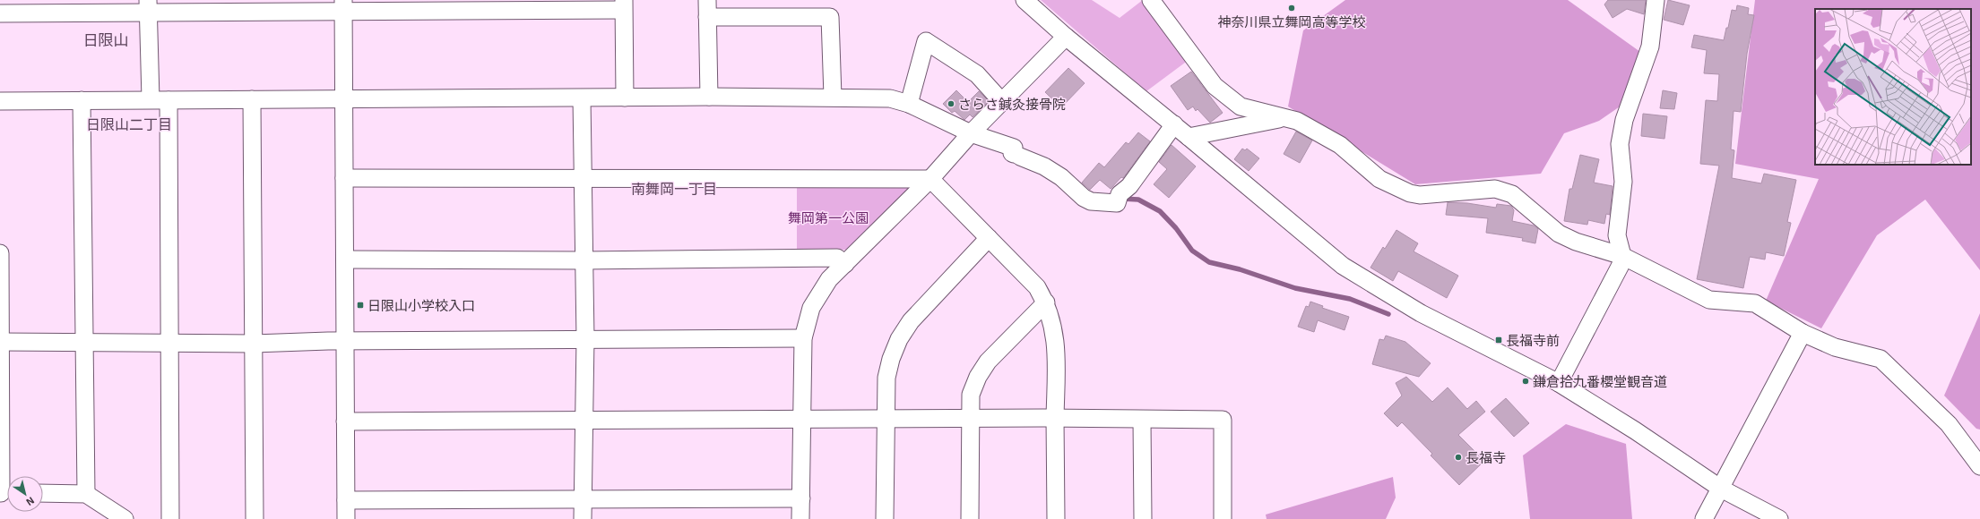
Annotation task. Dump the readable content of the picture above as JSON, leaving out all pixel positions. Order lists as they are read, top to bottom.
{
  "districts": ["日限山", "日限山二丁目", "南舞岡一丁目"],
  "parks": ["舞岡第一公園"],
  "places": {
    "other": [
      "神奈川県立舞岡高等学校",
      "さらさ鍼灸接骨院",
      "鎌倉拾九番櫻堂観音道",
      "長福寺"
    ],
    "transit": ["日限山小学校入口", "長福寺前"]
  },
  "north": "bottom right"
}
